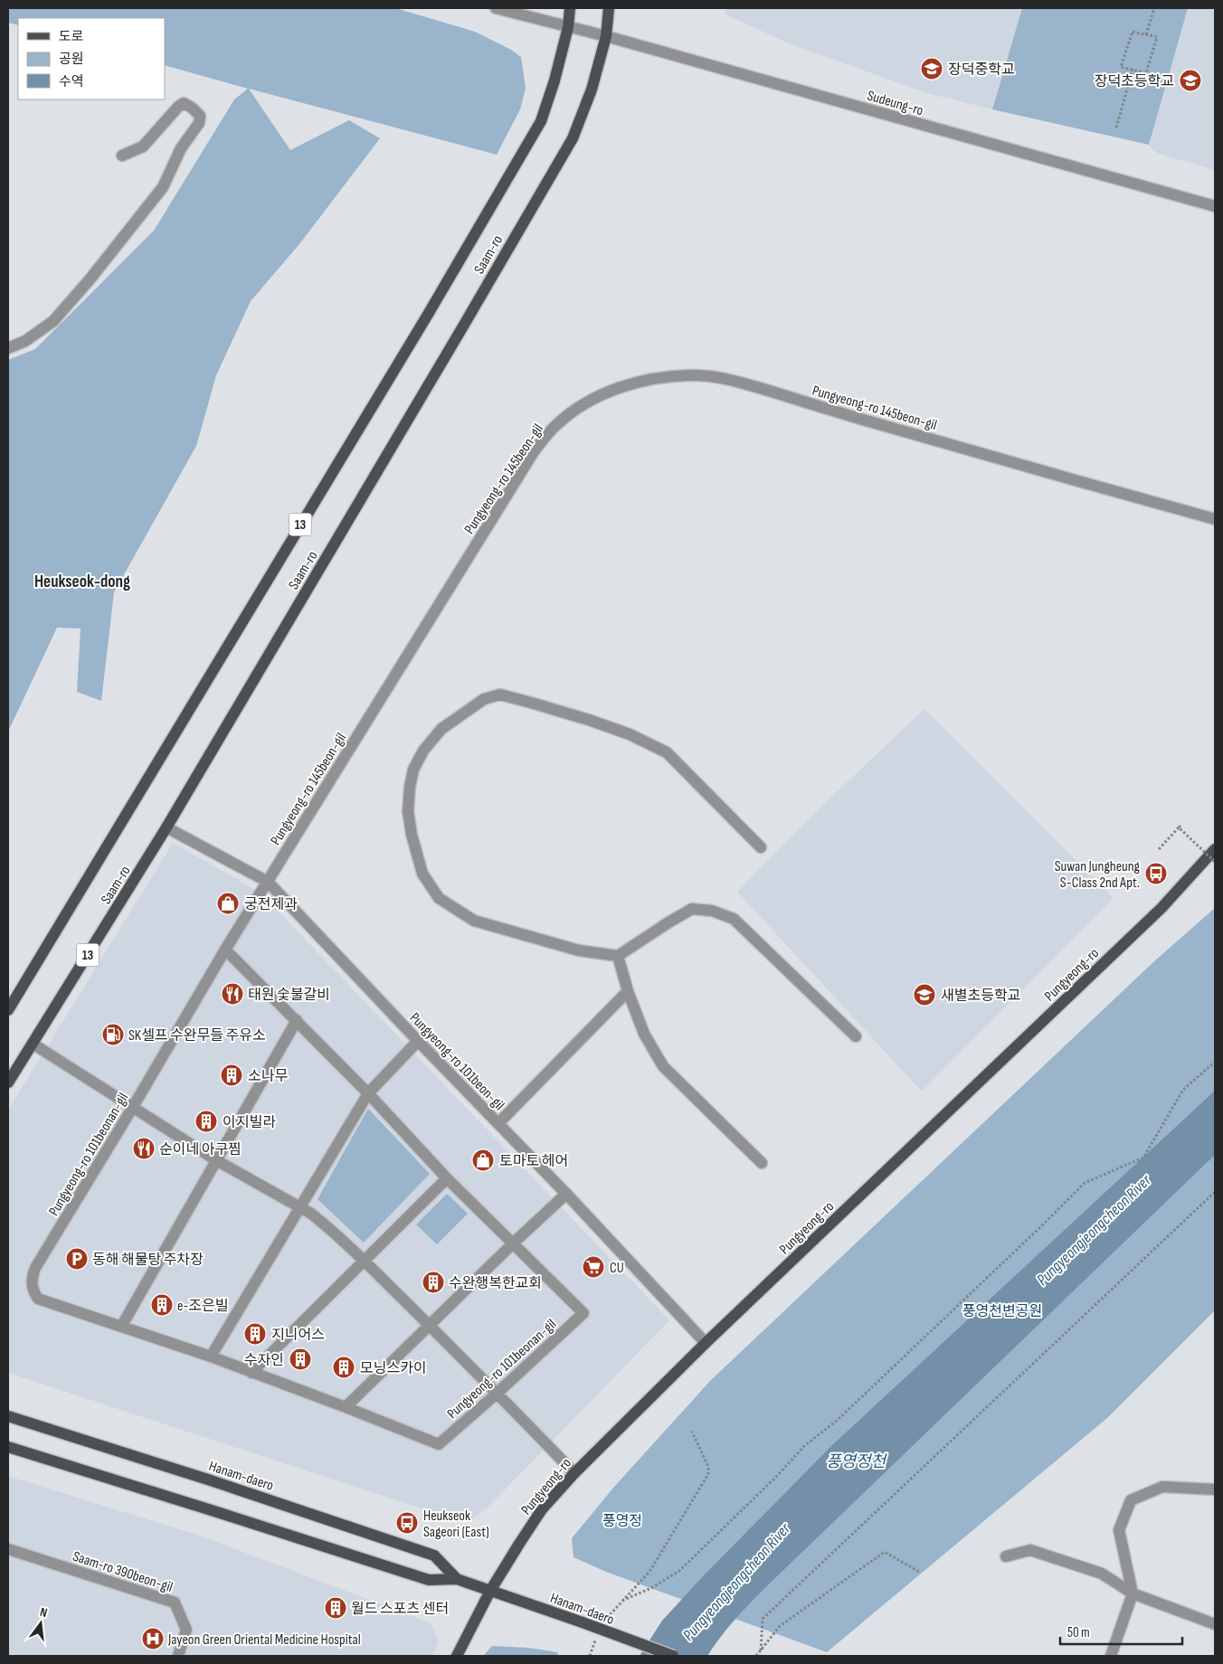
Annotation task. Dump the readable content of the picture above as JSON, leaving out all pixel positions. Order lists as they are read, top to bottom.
{
  "streets": {
    "main road": [
      "Saam-ro",
      "13",
      "Pungyeong-ro",
      "Hanam-daero"
    ],
    "street": [
      "Sudeung-ro",
      "Pungyeong-ro 145beon-gil",
      "Pungyeong-ro 101beon-gil",
      "Pungyeong-ro 101beonan-gil",
      "Saam-ro 390beon-gil"
    ]
  },
  "crossings": [
    ["Sudeung-ro", "Saam-ro"],
    ["Saam-ro", "Pungyeong-ro 101beon-gil"],
    ["Pungyeong-ro 145beon-gil", "Pungyeong-ro 101beon-gil"],
    ["Pungyeong-ro 145beon-gil", "Pungyeong-ro 101beonan-gil"],
    ["Pungyeong-ro", "Pungyeong-ro 101beon-gil"],
    ["Pungyeong-ro", "Hanam-daero"],
    ["Pungyeong-ro 101beon-gil", "Pungyeong-ro 101beonan-gil"]
  ],
  "districts": ["Heukseok-dong"],
  "water": ["Pungyeongjeongcheon River", "풍영정천"],
  "parks": ["풍영천변공원", "풍영정"],
  "places": {
    "school or university": ["장덕중학교", "장덕초등학교", "새별초등학교"],
    "bus stop": ["Suwan Jungheung S-Class 2nd Apt.", "Heukseok Sageori (East)"],
    "shop": ["궁전제과", "토마토 헤어"],
    "restaurant": ["태원 숯불갈비", "순이네 아구찜"],
    "fuel station": ["SK셀프 수완무들 주유소"],
    "building": [
      "소나무",
      "이지빌라",
      "수완행복한교회",
      "e-조은빌",
      "지니어스",
      "수자인",
      "모닝스카이",
      "월드 스포츠 센터"
    ],
    "parking": ["동해 해물탕 주차장"],
    "supermarket": ["CU"],
    "hospital": ["Jayeon Green Oriental Medicine Hospital"]
  },
  "legend": ["도로", "공원", "수역"],
  "scale_bar": "50 m",
  "north": "top"
}
